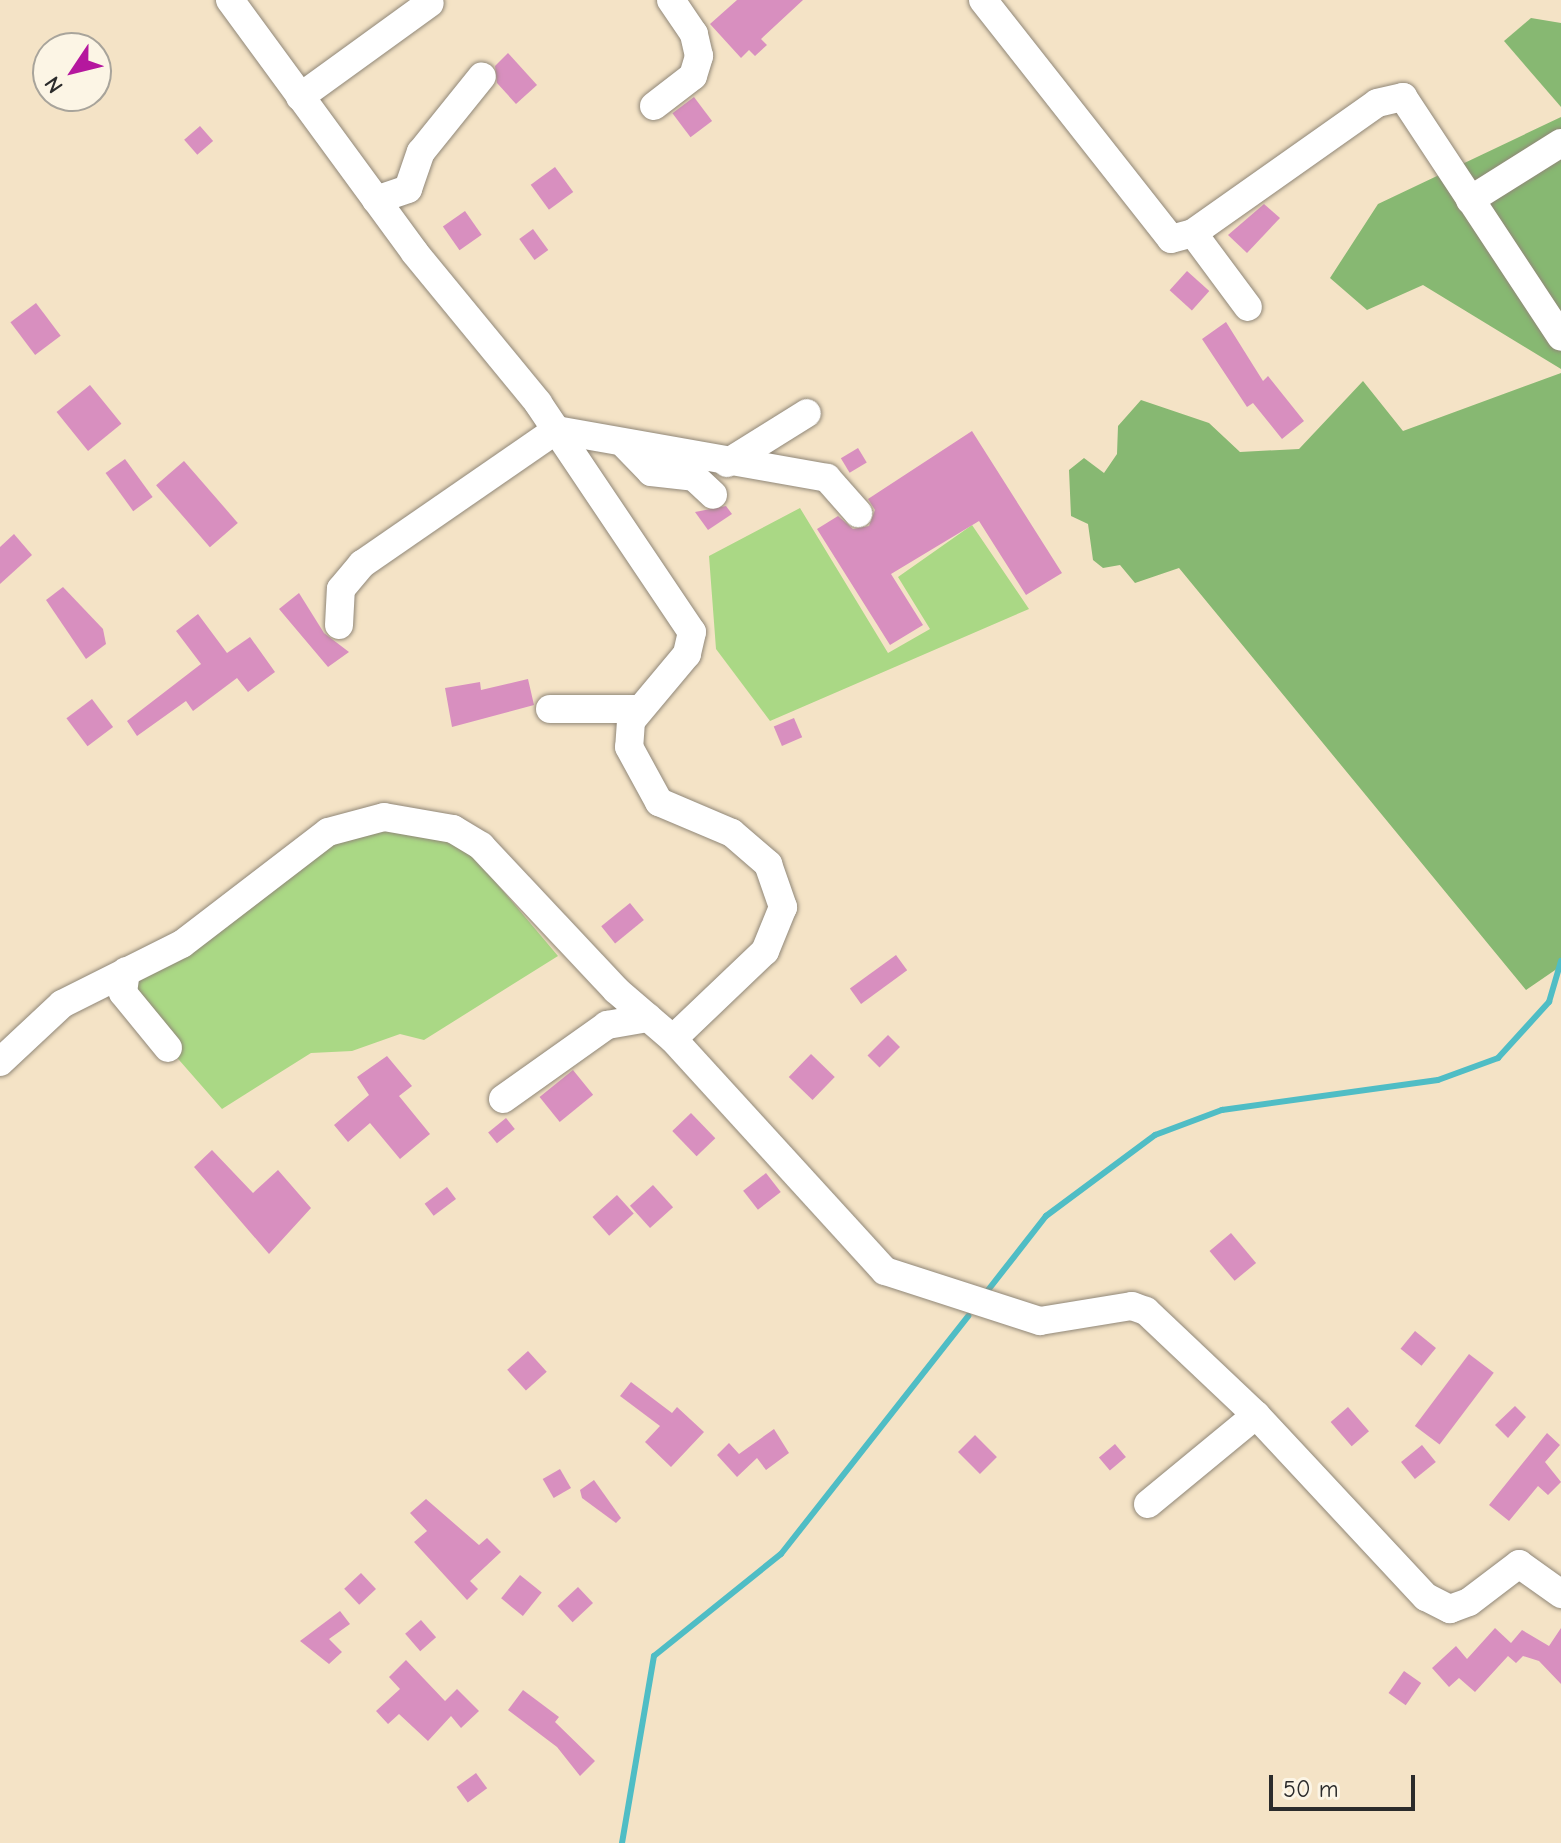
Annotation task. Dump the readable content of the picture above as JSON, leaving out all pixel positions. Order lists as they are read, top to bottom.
{
  "scale_bar": "50 m",
  "north": "bottom left"
}
